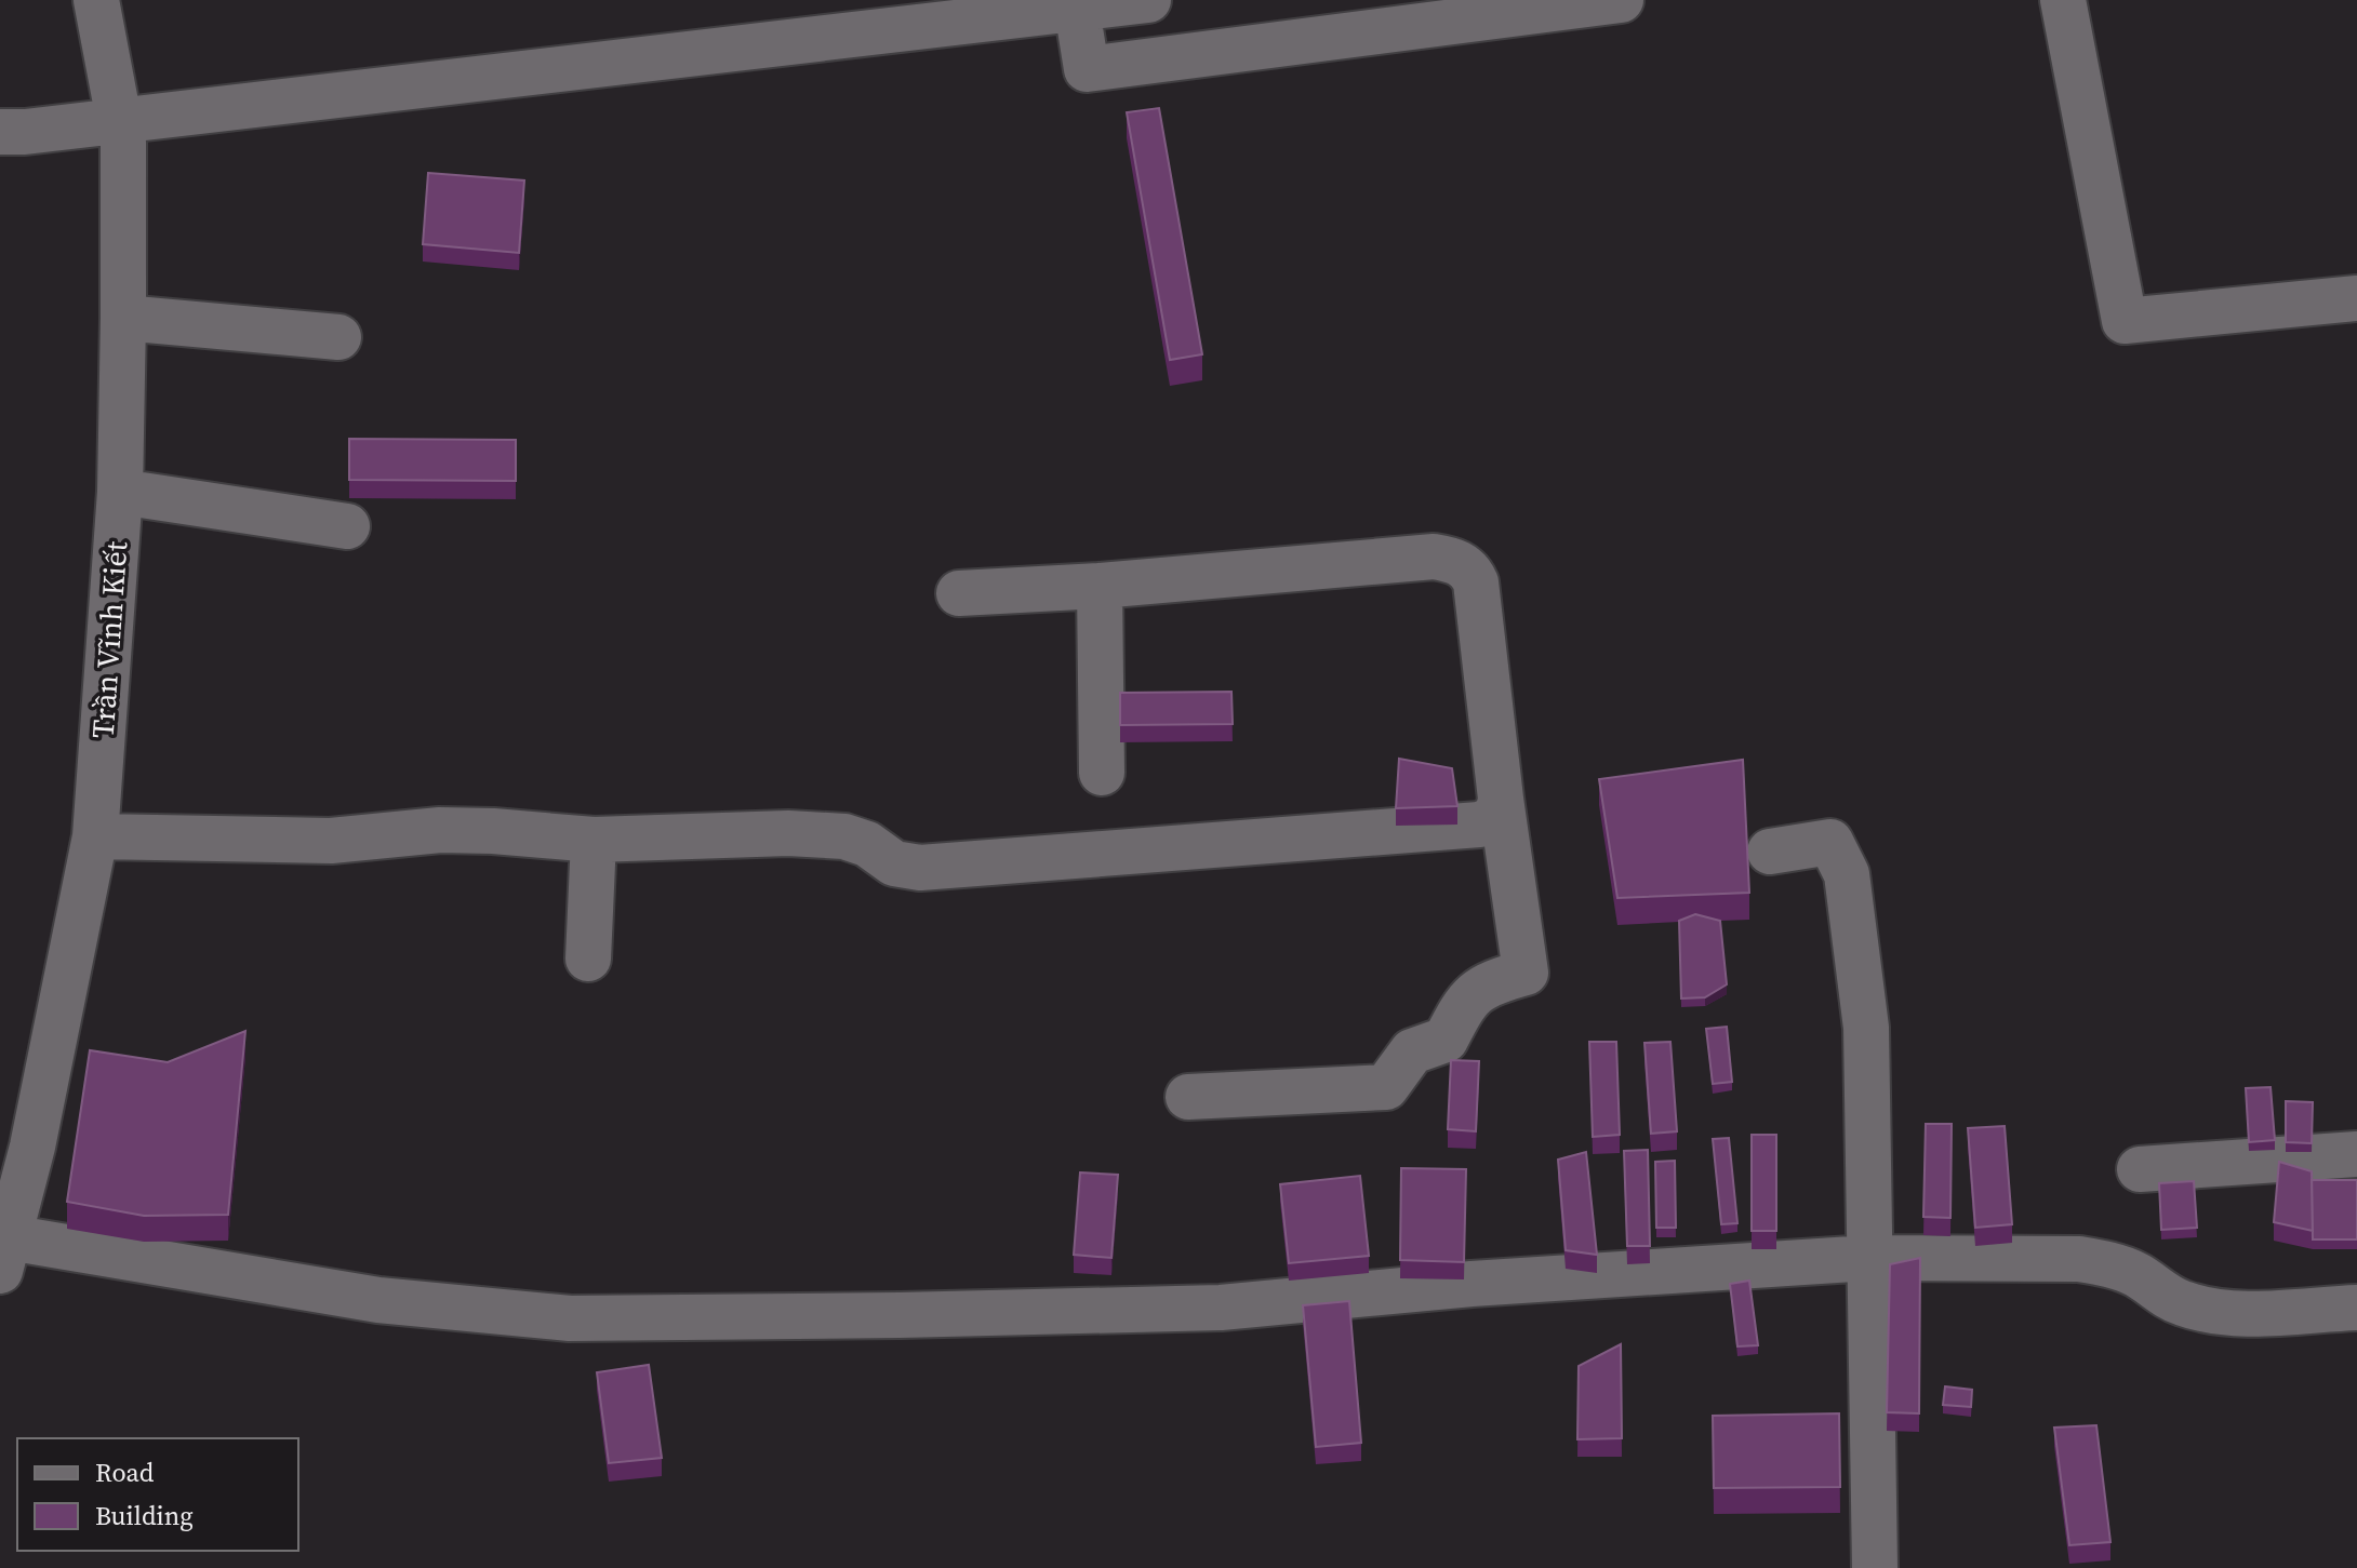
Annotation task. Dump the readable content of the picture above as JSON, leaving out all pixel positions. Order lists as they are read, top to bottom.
{
  "streets": {
    "street": ["Trần Vĩnh Kiết"]
  },
  "legend": ["Road", "Building"]
}
